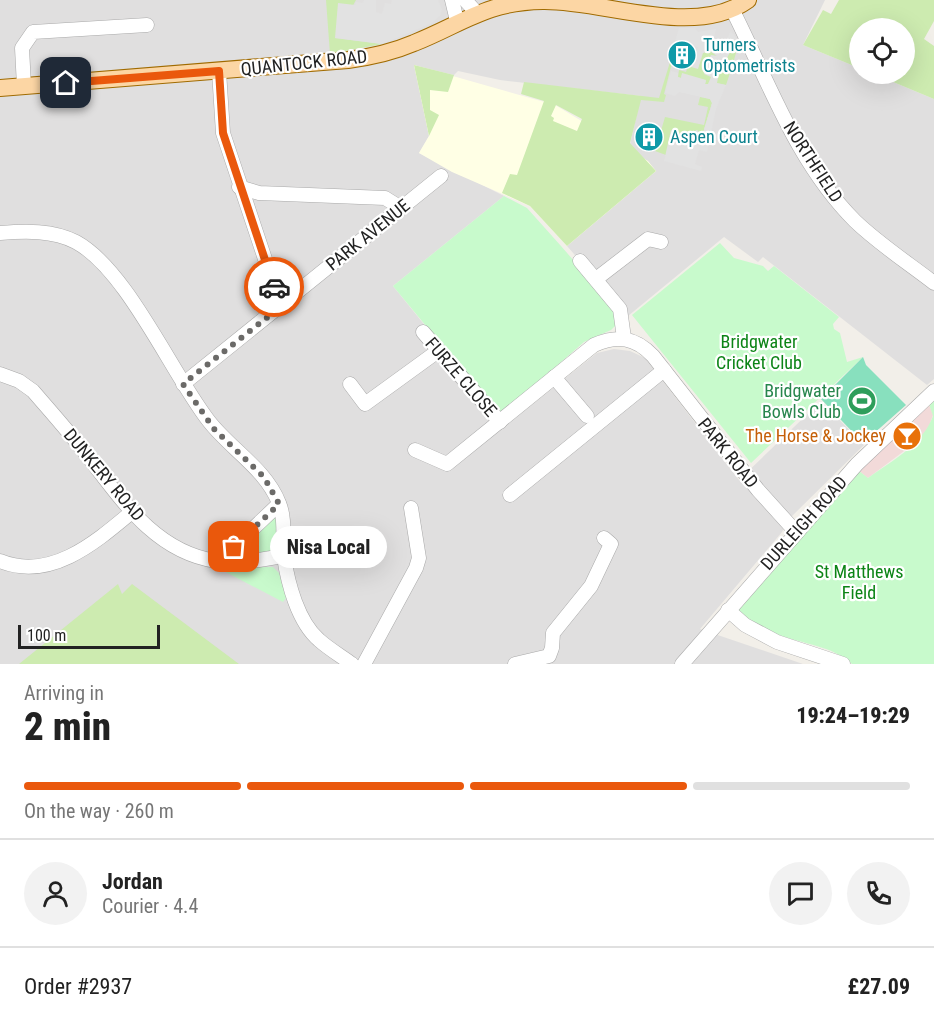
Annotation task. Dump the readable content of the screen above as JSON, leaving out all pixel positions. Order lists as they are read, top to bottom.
{
  "streets": {
    "main road": ["QUANTOCK ROAD"],
    "street": [
      "NORTHFIELD",
      "PARK AVENUE",
      "FURZE CLOSE",
      "PARK ROAD",
      "DUNKERY ROAD",
      "DURLEIGH ROAD"
    ]
  },
  "crossings": [
    ["QUANTOCK ROAD", "NORTHFIELD"],
    ["FURZE CLOSE", "PARK ROAD"],
    ["PARK ROAD", "DURLEIGH ROAD"]
  ],
  "parks": ["Bridgwater Cricket Club", "St Matthews Field"],
  "places": {
    "building": ["Turners Optometrists", "Aspen Court"],
    "sports": ["Bridgwater Bowls Club"],
    "bar": ["The Horse & Jockey"],
    "other": ["Nisa Local"]
  },
  "scale_bar": "100 m",
  "page": {
    "bubble": "Nisa Local",
    "scale": "100 m",
    "heading": ["2 min", "Arriving in", "19:24–19:29"],
    "panel": [
      "Jordan",
      "Courier · 4.4",
      "Order #2937",
      "£27.09"
    ],
    "bar": "On the way · 260 m"
  }
}
